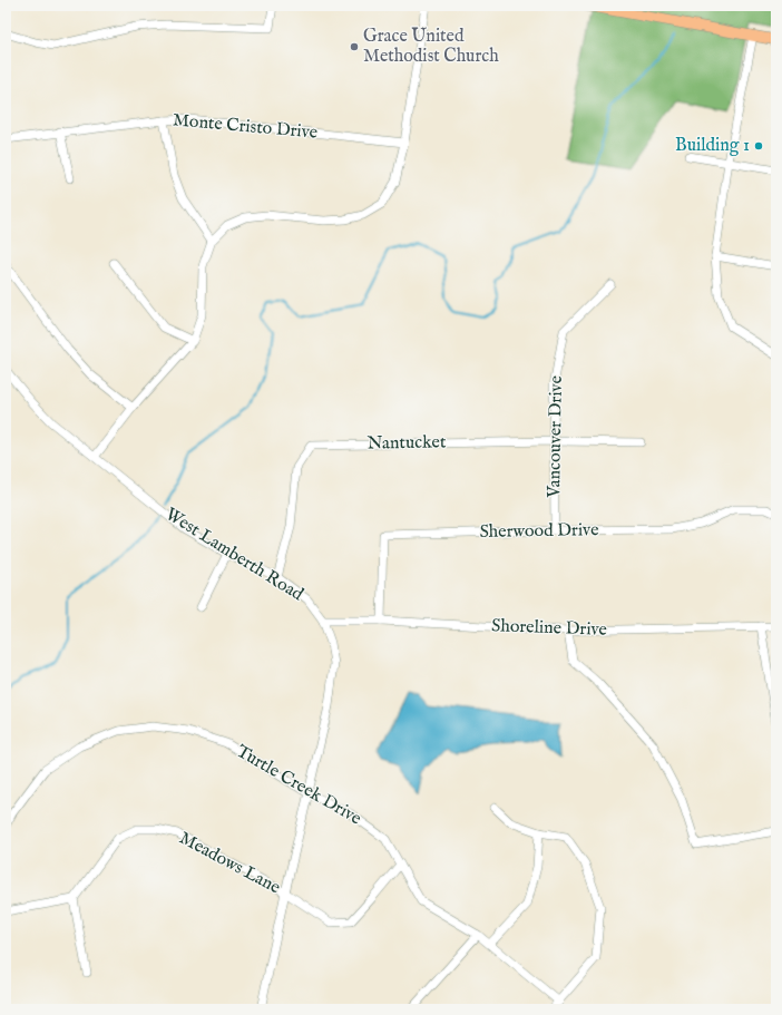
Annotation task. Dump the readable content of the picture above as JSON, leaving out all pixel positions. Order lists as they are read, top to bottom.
{
  "streets": {
    "street": [
      "Monte Cristo Drive",
      "Vancouver Drive",
      "Nantucket",
      "Sherwood Drive",
      "West Lamberth Road",
      "Shoreline Drive",
      "Turtle Creek Drive",
      "Meadows Lane"
    ]
  },
  "crossings": [
    ["Vancouver Drive", "Nantucket"],
    ["Vancouver Drive", "Sherwood Drive"],
    ["Nantucket", "West Lamberth Road"],
    ["Sherwood Drive", "Shoreline Drive"],
    ["West Lamberth Road", "Shoreline Drive"],
    ["West Lamberth Road", "Turtle Creek Drive"],
    ["West Lamberth Road", "Meadows Lane"],
    ["Turtle Creek Drive", "Meadows Lane"]
  ],
  "places": ["Grace United Methodist Church", "Building 1"]
}
